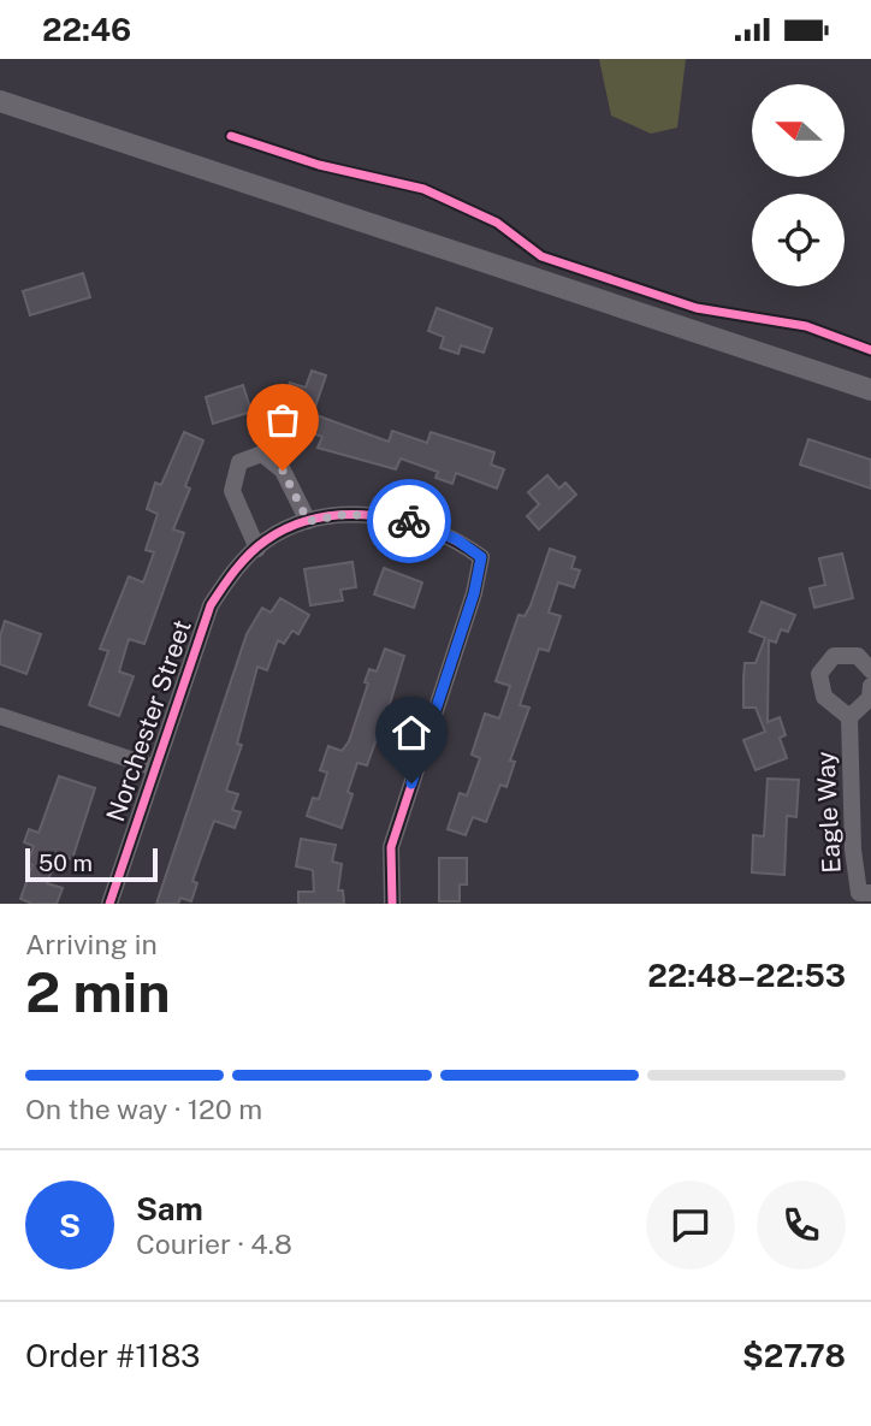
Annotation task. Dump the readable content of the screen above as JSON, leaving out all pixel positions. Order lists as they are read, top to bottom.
{
  "streets": {
    "street": ["Norchester Street", "Eagle Way"]
  },
  "scale_bar": "50 m",
  "north": "left",
  "page": {
    "status": "22:46",
    "scale": "50 m",
    "heading": ["2 min", "Arriving in", "22:48–22:53"],
    "panel": [
      "Sam",
      "Courier · 4.8",
      "Order #1183",
      "$27.78"
    ],
    "bar": "On the way · 120 m",
    "round": "S"
  }
}
